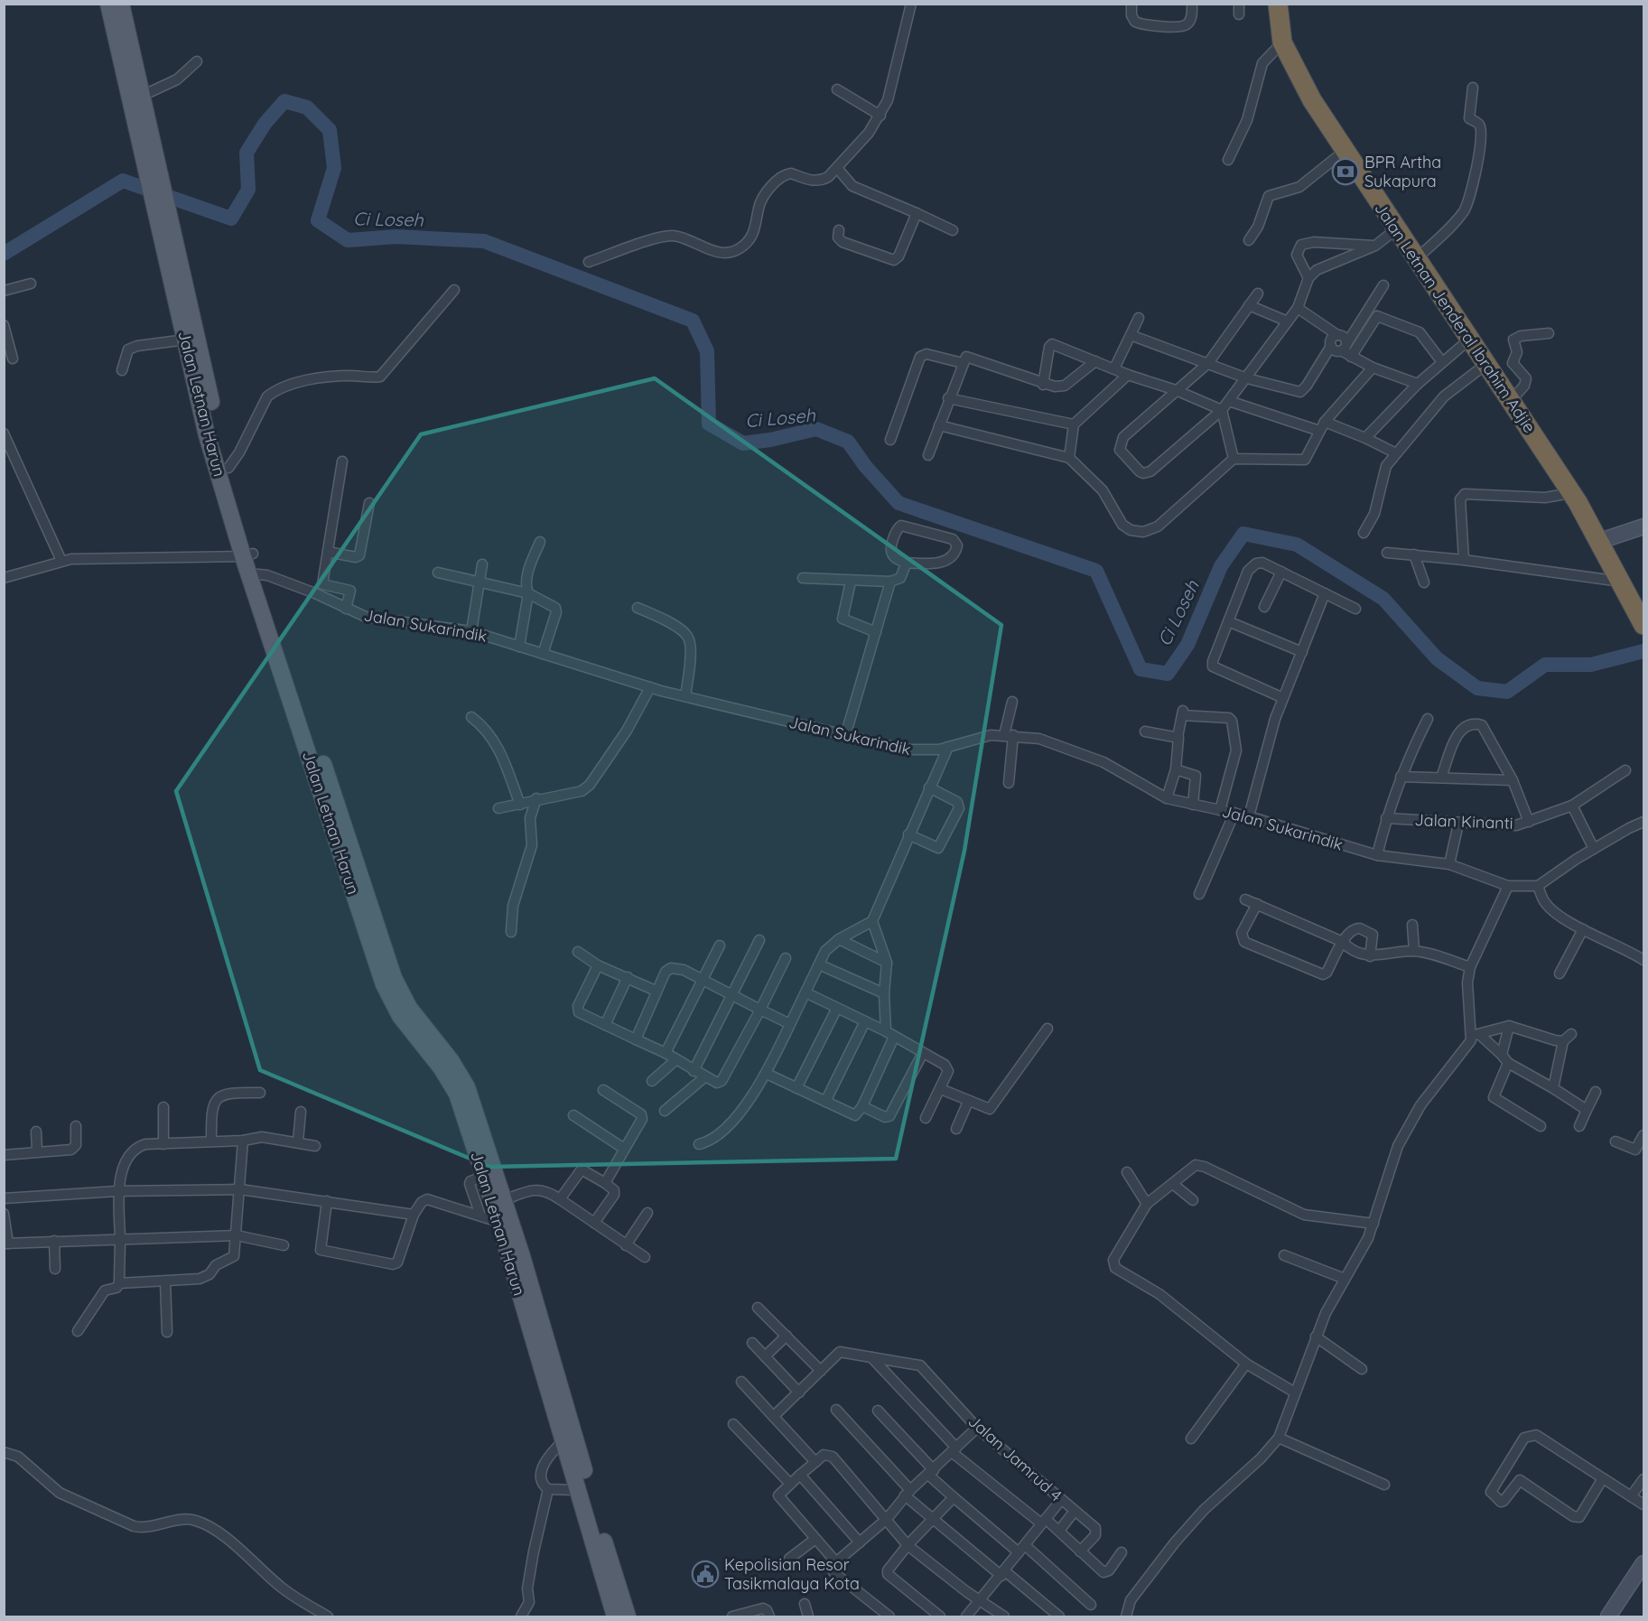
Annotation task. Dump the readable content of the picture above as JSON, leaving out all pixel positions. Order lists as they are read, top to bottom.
{
  "streets": {
    "highway": ["Jalan Letnan Jenderal Ibrahim Adjie"],
    "main road": ["Jalan Letnan Harun"],
    "street": ["Jalan Sukarindik", "Jalan Kinanti", "Jalan Jamrud 4"]
  },
  "crossings": [
    ["Jalan Letnan Harun", "Jalan Sukarindik"]
  ],
  "water": ["Ci Loseh"],
  "places": {
    "bank": ["BPR Artha Sukapura"],
    "public building": ["Kepolisian Resor Tasikmalaya Kota"]
  }
}
